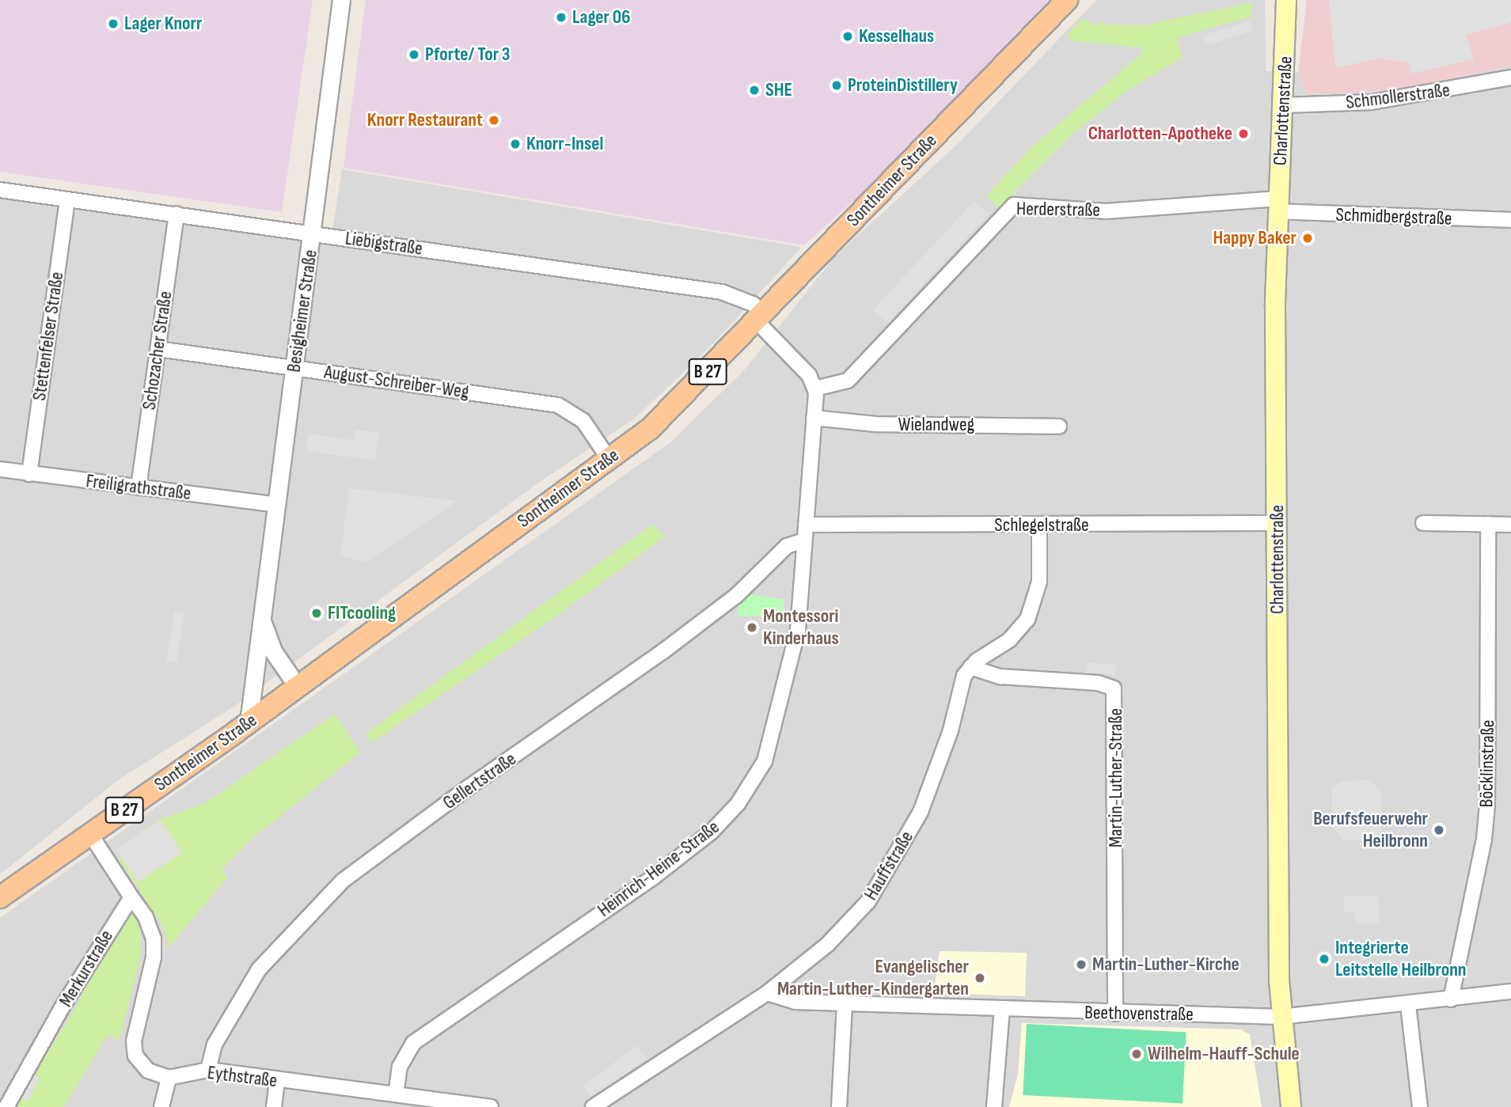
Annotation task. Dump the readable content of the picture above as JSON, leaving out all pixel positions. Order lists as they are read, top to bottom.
{
  "streets": {
    "main road": ["Charlottenstraße", "Sontheimer Straße", "B 27"],
    "street": [
      "Schmollerstraße",
      "Herderstraße",
      "Schmidbergstraße",
      "Liebigstraße",
      "Besigheimer Straße",
      "Stettenfelser Straße",
      "Schozacher Straße",
      "August-Schreiber-Weg",
      "Wielandweg",
      "Freiligrathstraße",
      "Schlegelstraße",
      "Böcklinstraße",
      "Martin-Luther-Straße",
      "Gellertstraße",
      "Hauffstraße",
      "Heinrich-Heine-Straße",
      "Merkurstraße",
      "Beethovenstraße",
      "Eythstraße"
    ]
  },
  "crossings": [
    ["Schmollerstraße", "Charlottenstraße"],
    ["Charlottenstraße", "Herderstraße"],
    ["Charlottenstraße", "Schmidbergstraße"],
    ["Charlottenstraße", "Schlegelstraße"],
    ["Charlottenstraße", "Beethovenstraße"],
    ["Sontheimer Straße", "Liebigstraße"],
    ["Sontheimer Straße", "Besigheimer Straße"],
    ["Sontheimer Straße", "August-Schreiber-Weg"],
    ["Herderstraße", "Schmidbergstraße"],
    ["Herderstraße", "Heinrich-Heine-Straße"],
    ["Liebigstraße", "Besigheimer Straße"],
    ["Liebigstraße", "Stettenfelser Straße"],
    ["Liebigstraße", "Schozacher Straße"],
    ["Besigheimer Straße", "August-Schreiber-Weg"],
    ["Besigheimer Straße", "Freiligrathstraße"],
    ["Stettenfelser Straße", "Freiligrathstraße"],
    ["Schozacher Straße", "August-Schreiber-Weg"],
    ["Schozacher Straße", "Freiligrathstraße"],
    ["Wielandweg", "Heinrich-Heine-Straße"],
    ["Schlegelstraße", "Heinrich-Heine-Straße"],
    ["Böcklinstraße", "Beethovenstraße"],
    ["Martin-Luther-Straße", "Hauffstraße"],
    ["Martin-Luther-Straße", "Beethovenstraße"],
    ["Gellertstraße", "Heinrich-Heine-Straße"],
    ["Gellertstraße", "Eythstraße"],
    ["Hauffstraße", "Beethovenstraße"],
    ["Heinrich-Heine-Straße", "Eythstraße"]
  ],
  "places": [
    "Lager 06",
    "Lager Knorr",
    "Kesselhaus",
    "Pforte/ Tor 3",
    "ProteinDistillery",
    "SHE",
    "Knorr Restaurant",
    "Charlotten-Apotheke",
    "Knorr-Insel",
    "Happy Baker",
    "FITcooling",
    "Montessori Kinderhaus",
    "Berufsfeuerwehr Heilbronn",
    "Integrierte Leitstelle Heilbronn",
    "Martin-Luther-Kirche",
    "Evangelischer Martin-Luther-Kindergarten",
    "Wilhelm-Hauff-Schule"
  ]
}
